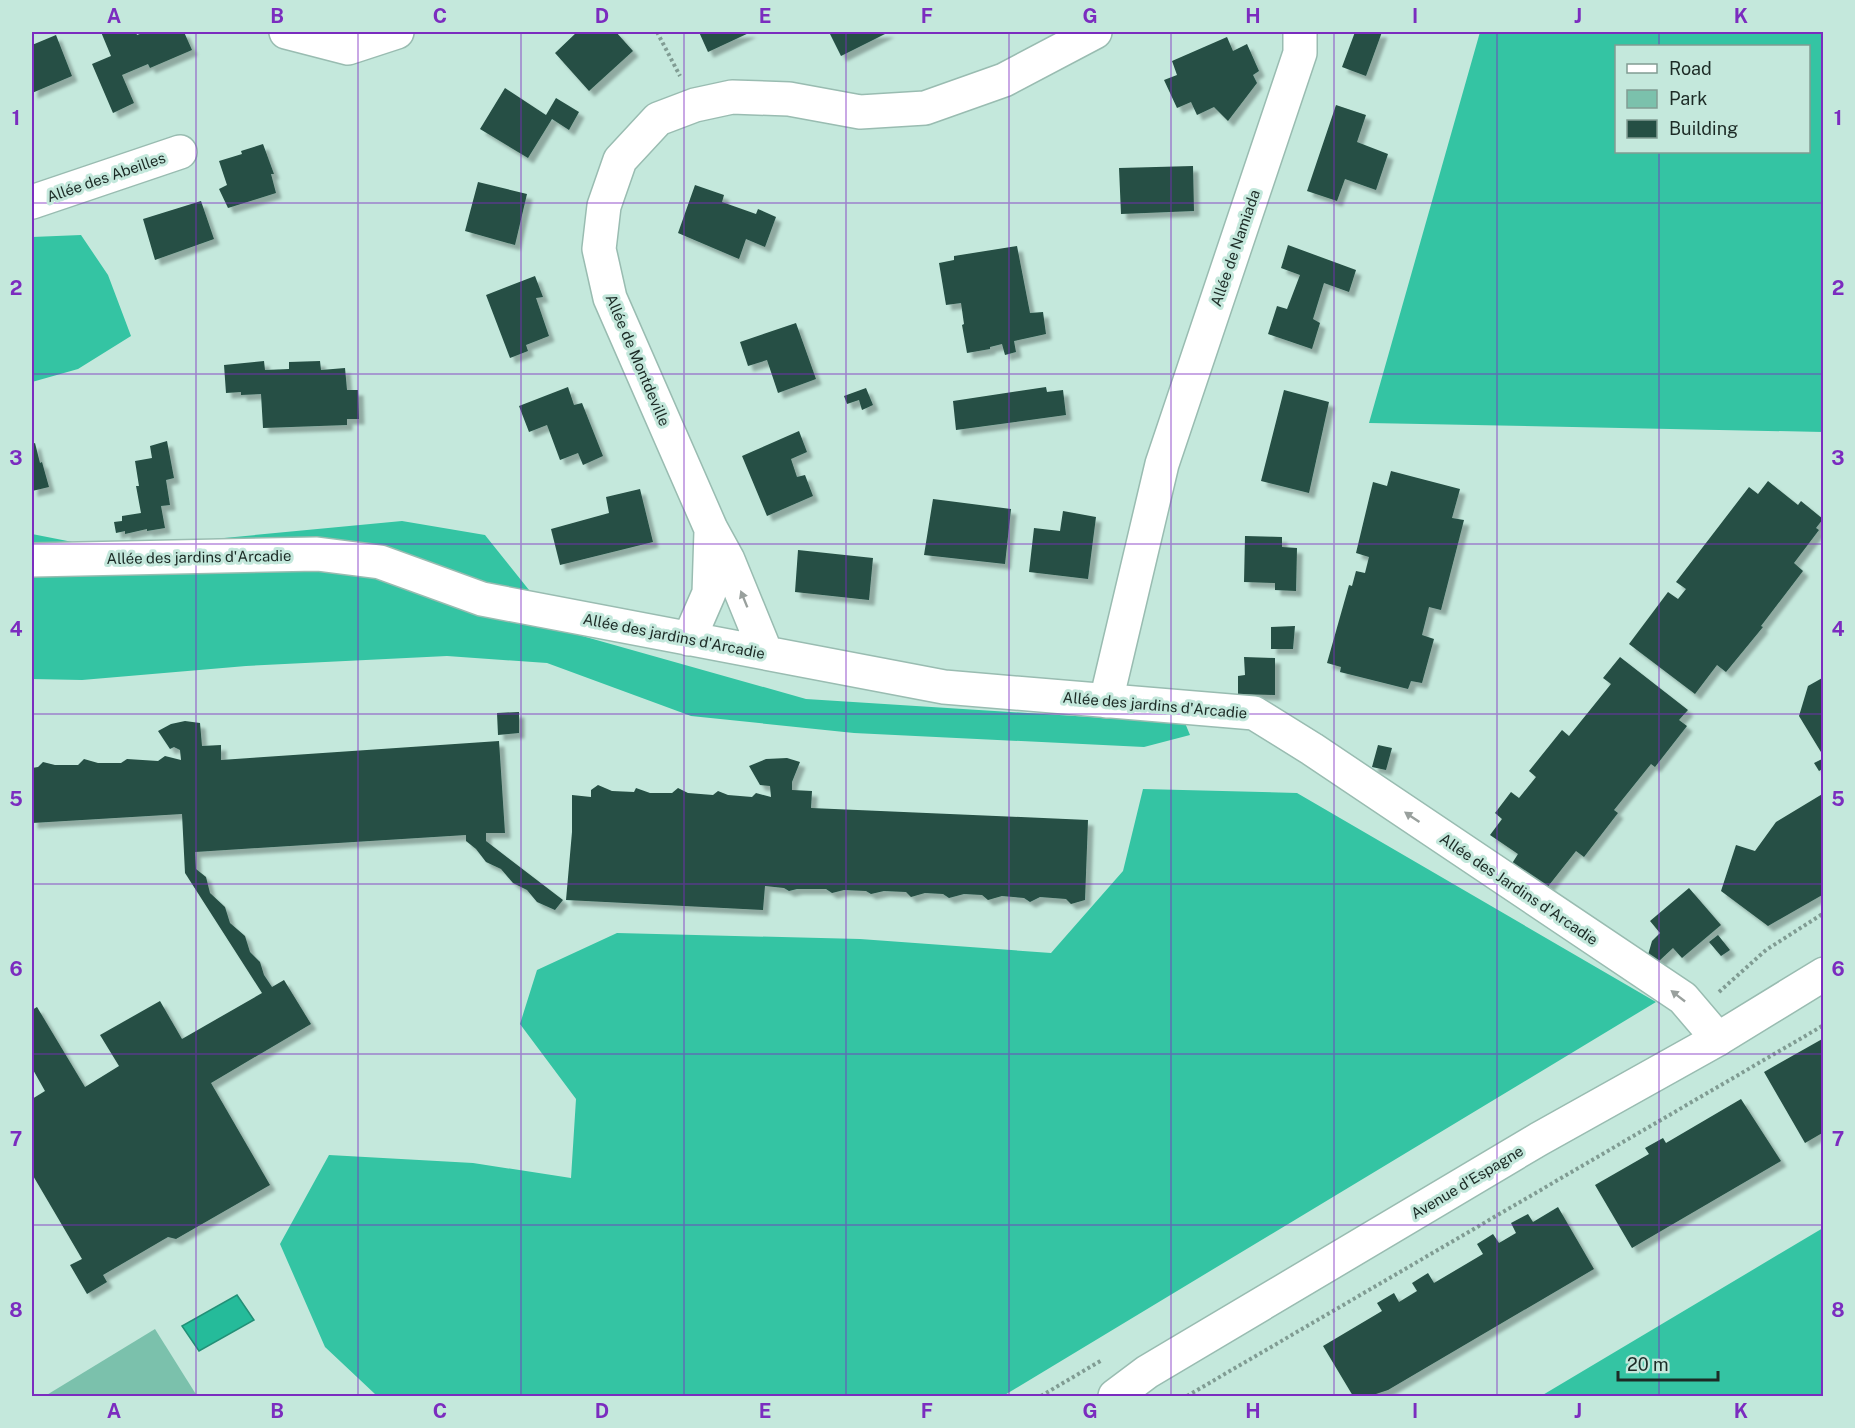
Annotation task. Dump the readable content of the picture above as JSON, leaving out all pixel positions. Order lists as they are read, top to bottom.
{
  "streets": {
    "street": [
      "Allée des Abeilles",
      "Allée de Namiada",
      "Allée de Montdeville",
      "Allée des jardins d'Arcadie",
      "Allée des Jardins d'Arcadie",
      "Avenue d'Espagne"
    ]
  },
  "crossings": [
    ["Allée de Namiada", "Allée des jardins d'Arcadie"],
    ["Allée de Montdeville", "Allée des jardins d'Arcadie"],
    ["Allée des jardins d'Arcadie", "Allée des Jardins d'Arcadie"],
    ["Allée des Jardins d'Arcadie", "Avenue d'Espagne"]
  ],
  "one_way": ["Allée des Jardins d'Arcadie"],
  "legend": ["Road", "Park", "Building"],
  "scale_bar": "20 m",
  "grid": {
    "columns": [
      "A",
      "B",
      "C",
      "D",
      "E",
      "F",
      "G",
      "H",
      "I",
      "J",
      "K"
    ],
    "rows": [
      "1",
      "2",
      "3",
      "4",
      "5",
      "6",
      "7",
      "8"
    ]
  }
}
